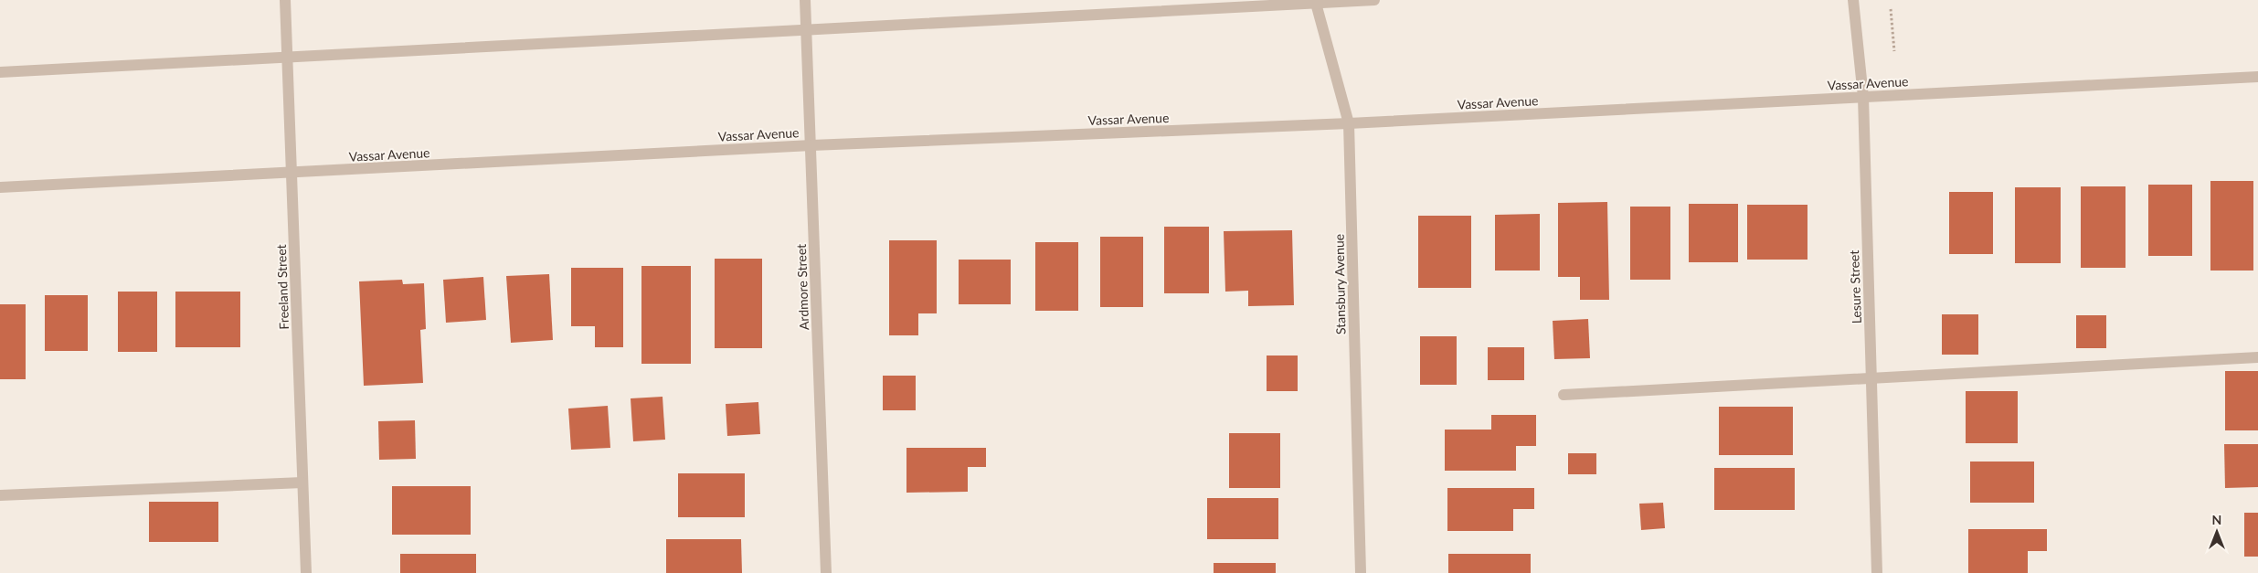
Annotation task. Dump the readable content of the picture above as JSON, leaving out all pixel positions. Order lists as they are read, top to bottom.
{
  "streets": {
    "street": [
      "Vassar Avenue",
      "Stansbury Avenue",
      "Freeland Street",
      "Ardmore Street",
      "Lesure Street"
    ]
  },
  "crossings": [
    ["Vassar Avenue", "Stansbury Avenue"],
    ["Vassar Avenue", "Freeland Street"],
    ["Vassar Avenue", "Ardmore Street"],
    ["Vassar Avenue", "Lesure Street"]
  ],
  "north": "top"
}
